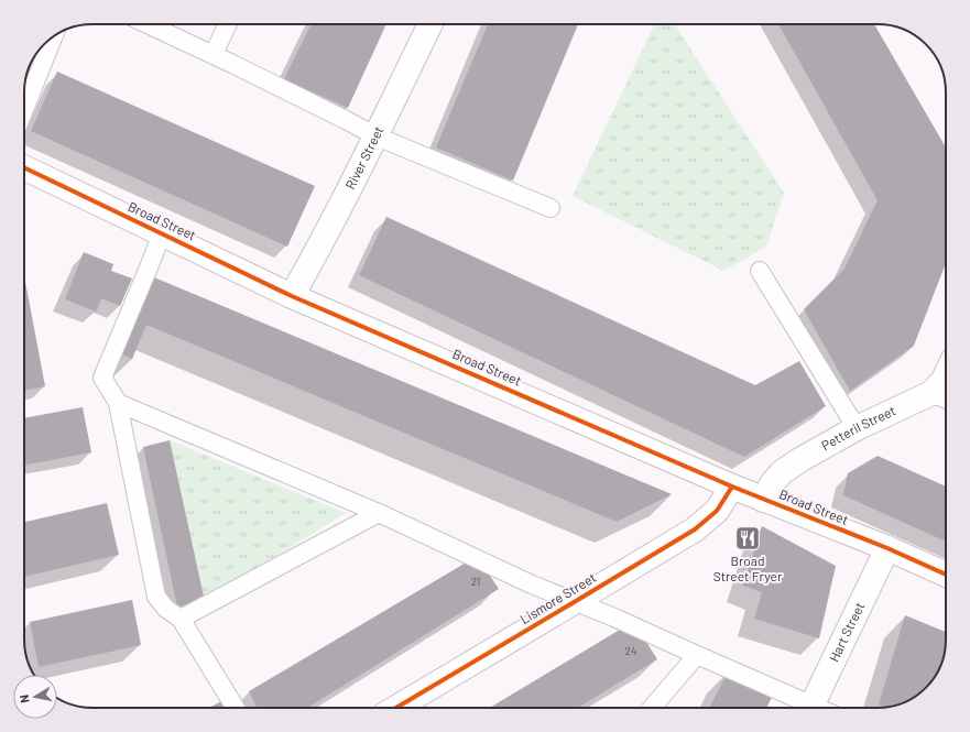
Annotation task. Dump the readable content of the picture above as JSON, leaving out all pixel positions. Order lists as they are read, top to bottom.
{
  "streets": {
    "street": [
      "River Street",
      "Broad Street",
      "Petteril Street",
      "Lismore Street",
      "Hart Street"
    ]
  },
  "crossings": [
    ["River Street", "Broad Street"],
    ["Broad Street", "Petteril Street"],
    ["Broad Street", "Lismore Street"],
    ["Broad Street", "Hart Street"]
  ],
  "places": {
    "restaurant": ["Broad Street Fryer"]
  },
  "house_numbers": ["21", "24"],
  "north": "left"
}
